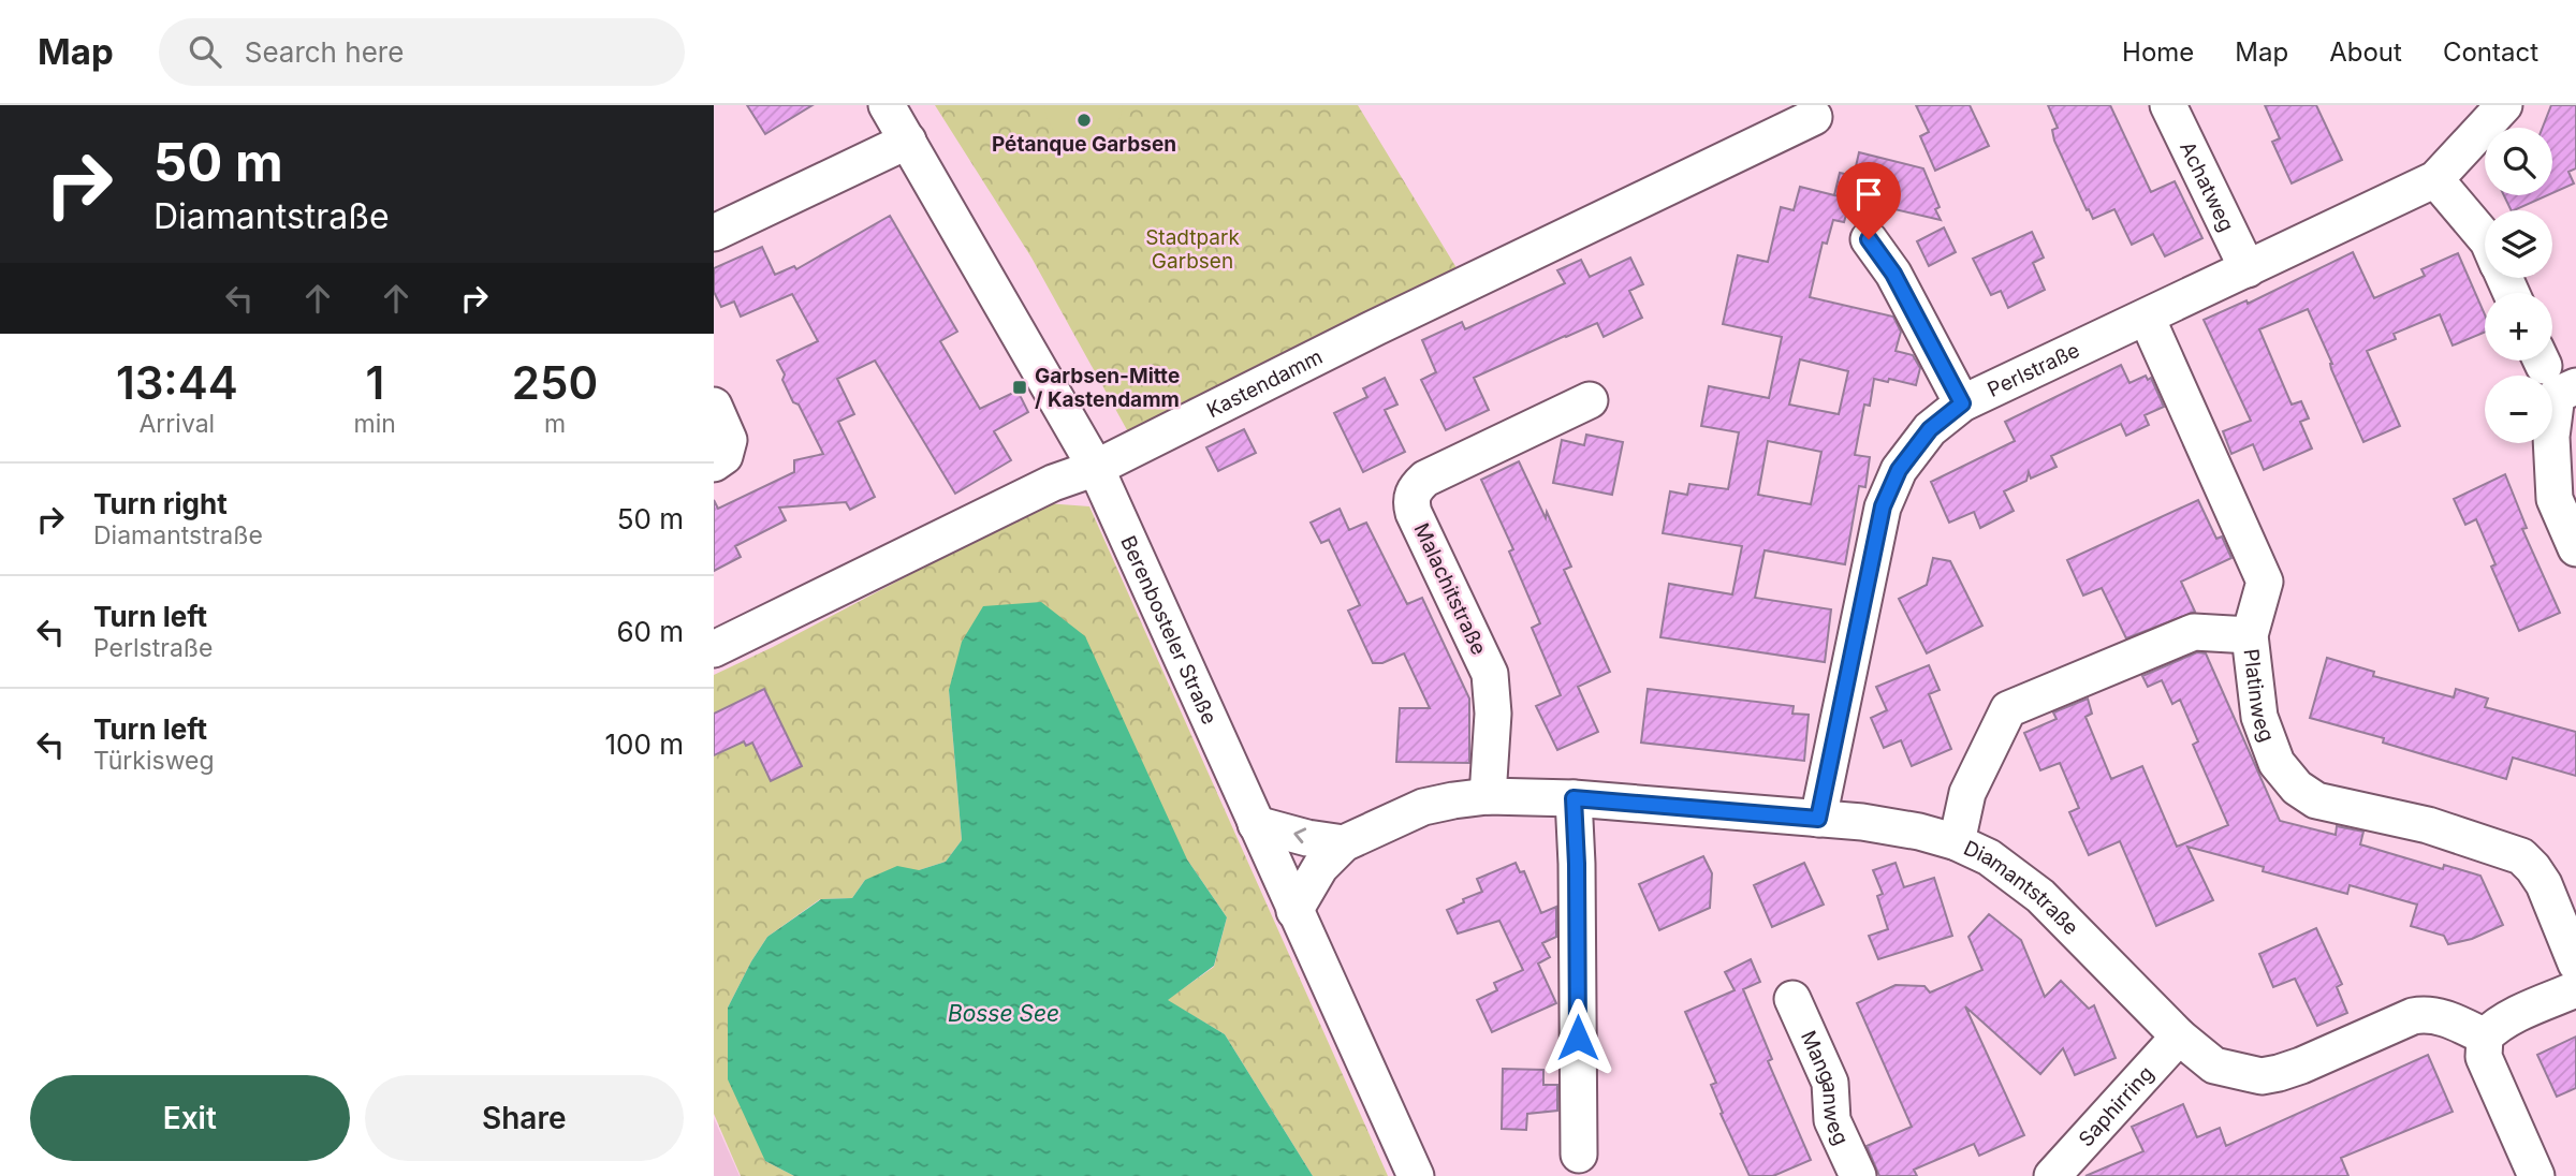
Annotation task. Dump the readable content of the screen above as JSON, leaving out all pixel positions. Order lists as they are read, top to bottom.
{
  "streets": {
    "street": [
      "Achatweg",
      "Perlstraße",
      "Kastendamm",
      "Malachitstraße",
      "Berenbosteler Straße",
      "Platinweg",
      "Diamantstraße",
      "Manganweg",
      "Saphirring"
    ]
  },
  "crossings": [
    ["Achatweg", "Perlstraße"],
    ["Perlstraße", "Diamantstraße"],
    ["Kastendamm", "Berenbosteler Straße"],
    ["Malachitstraße", "Diamantstraße"],
    ["Berenbosteler Straße", "Diamantstraße"],
    ["Platinweg", "Diamantstraße"],
    ["Diamantstraße", "Saphirring"]
  ],
  "water": ["Bosse See"],
  "parks": ["Stadtpark Garbsen"],
  "places": {
    "other": ["Pétanque Garbsen"],
    "transit": ["Garbsen-Mitte / Kastendamm"]
  },
  "page": {
    "header": "Map",
    "search": "Search here",
    "nav": [
      "Home",
      "Map",
      "About",
      "Contact"
    ],
    "turn": ["50 m", "Diamantstraße"],
    "map_buttons": ["+", "−"],
    "eta": [
      "13:44",
      "Arrival",
      "1",
      "min",
      "250",
      "m"
    ],
    "list": [
      {
        "name": "Turn right",
        "note": "Diamantstraße",
        "value": "50 m"
      },
      {
        "name": "Turn left",
        "note": "Perlstraße",
        "value": "60 m"
      },
      {
        "name": "Turn left",
        "note": "Türkisweg",
        "value": "100 m"
      }
    ],
    "buttons": ["Exit", "Share"]
  }
}
